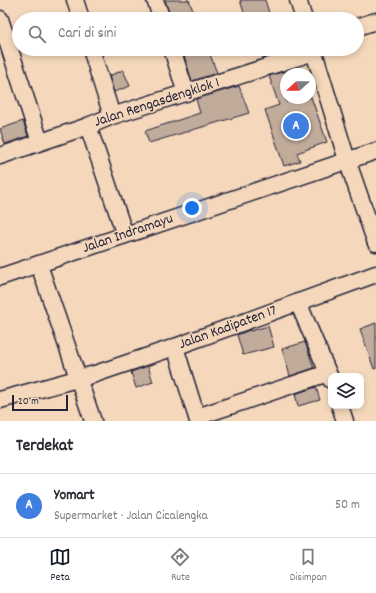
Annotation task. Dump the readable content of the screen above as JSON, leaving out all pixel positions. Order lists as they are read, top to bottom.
{
  "streets": {
    "street": ["Jalan Rengasdengklok 1", "Jalan Indramayu", "Jalan Kadipaten 17"]
  },
  "scale_bar": "20 m",
  "north": "left",
  "page": {
    "search": "Cari di sini",
    "pins": "A",
    "scale": "20 m",
    "heading": "Terdekat",
    "list": [
      {
        "mark": "A",
        "name": "Yomart",
        "note": "Supermarket · Jalan Cicalengka",
        "value": "50 m"
      }
    ],
    "nav": ["Peta", "Rute", "Disimpan"]
  }
}
